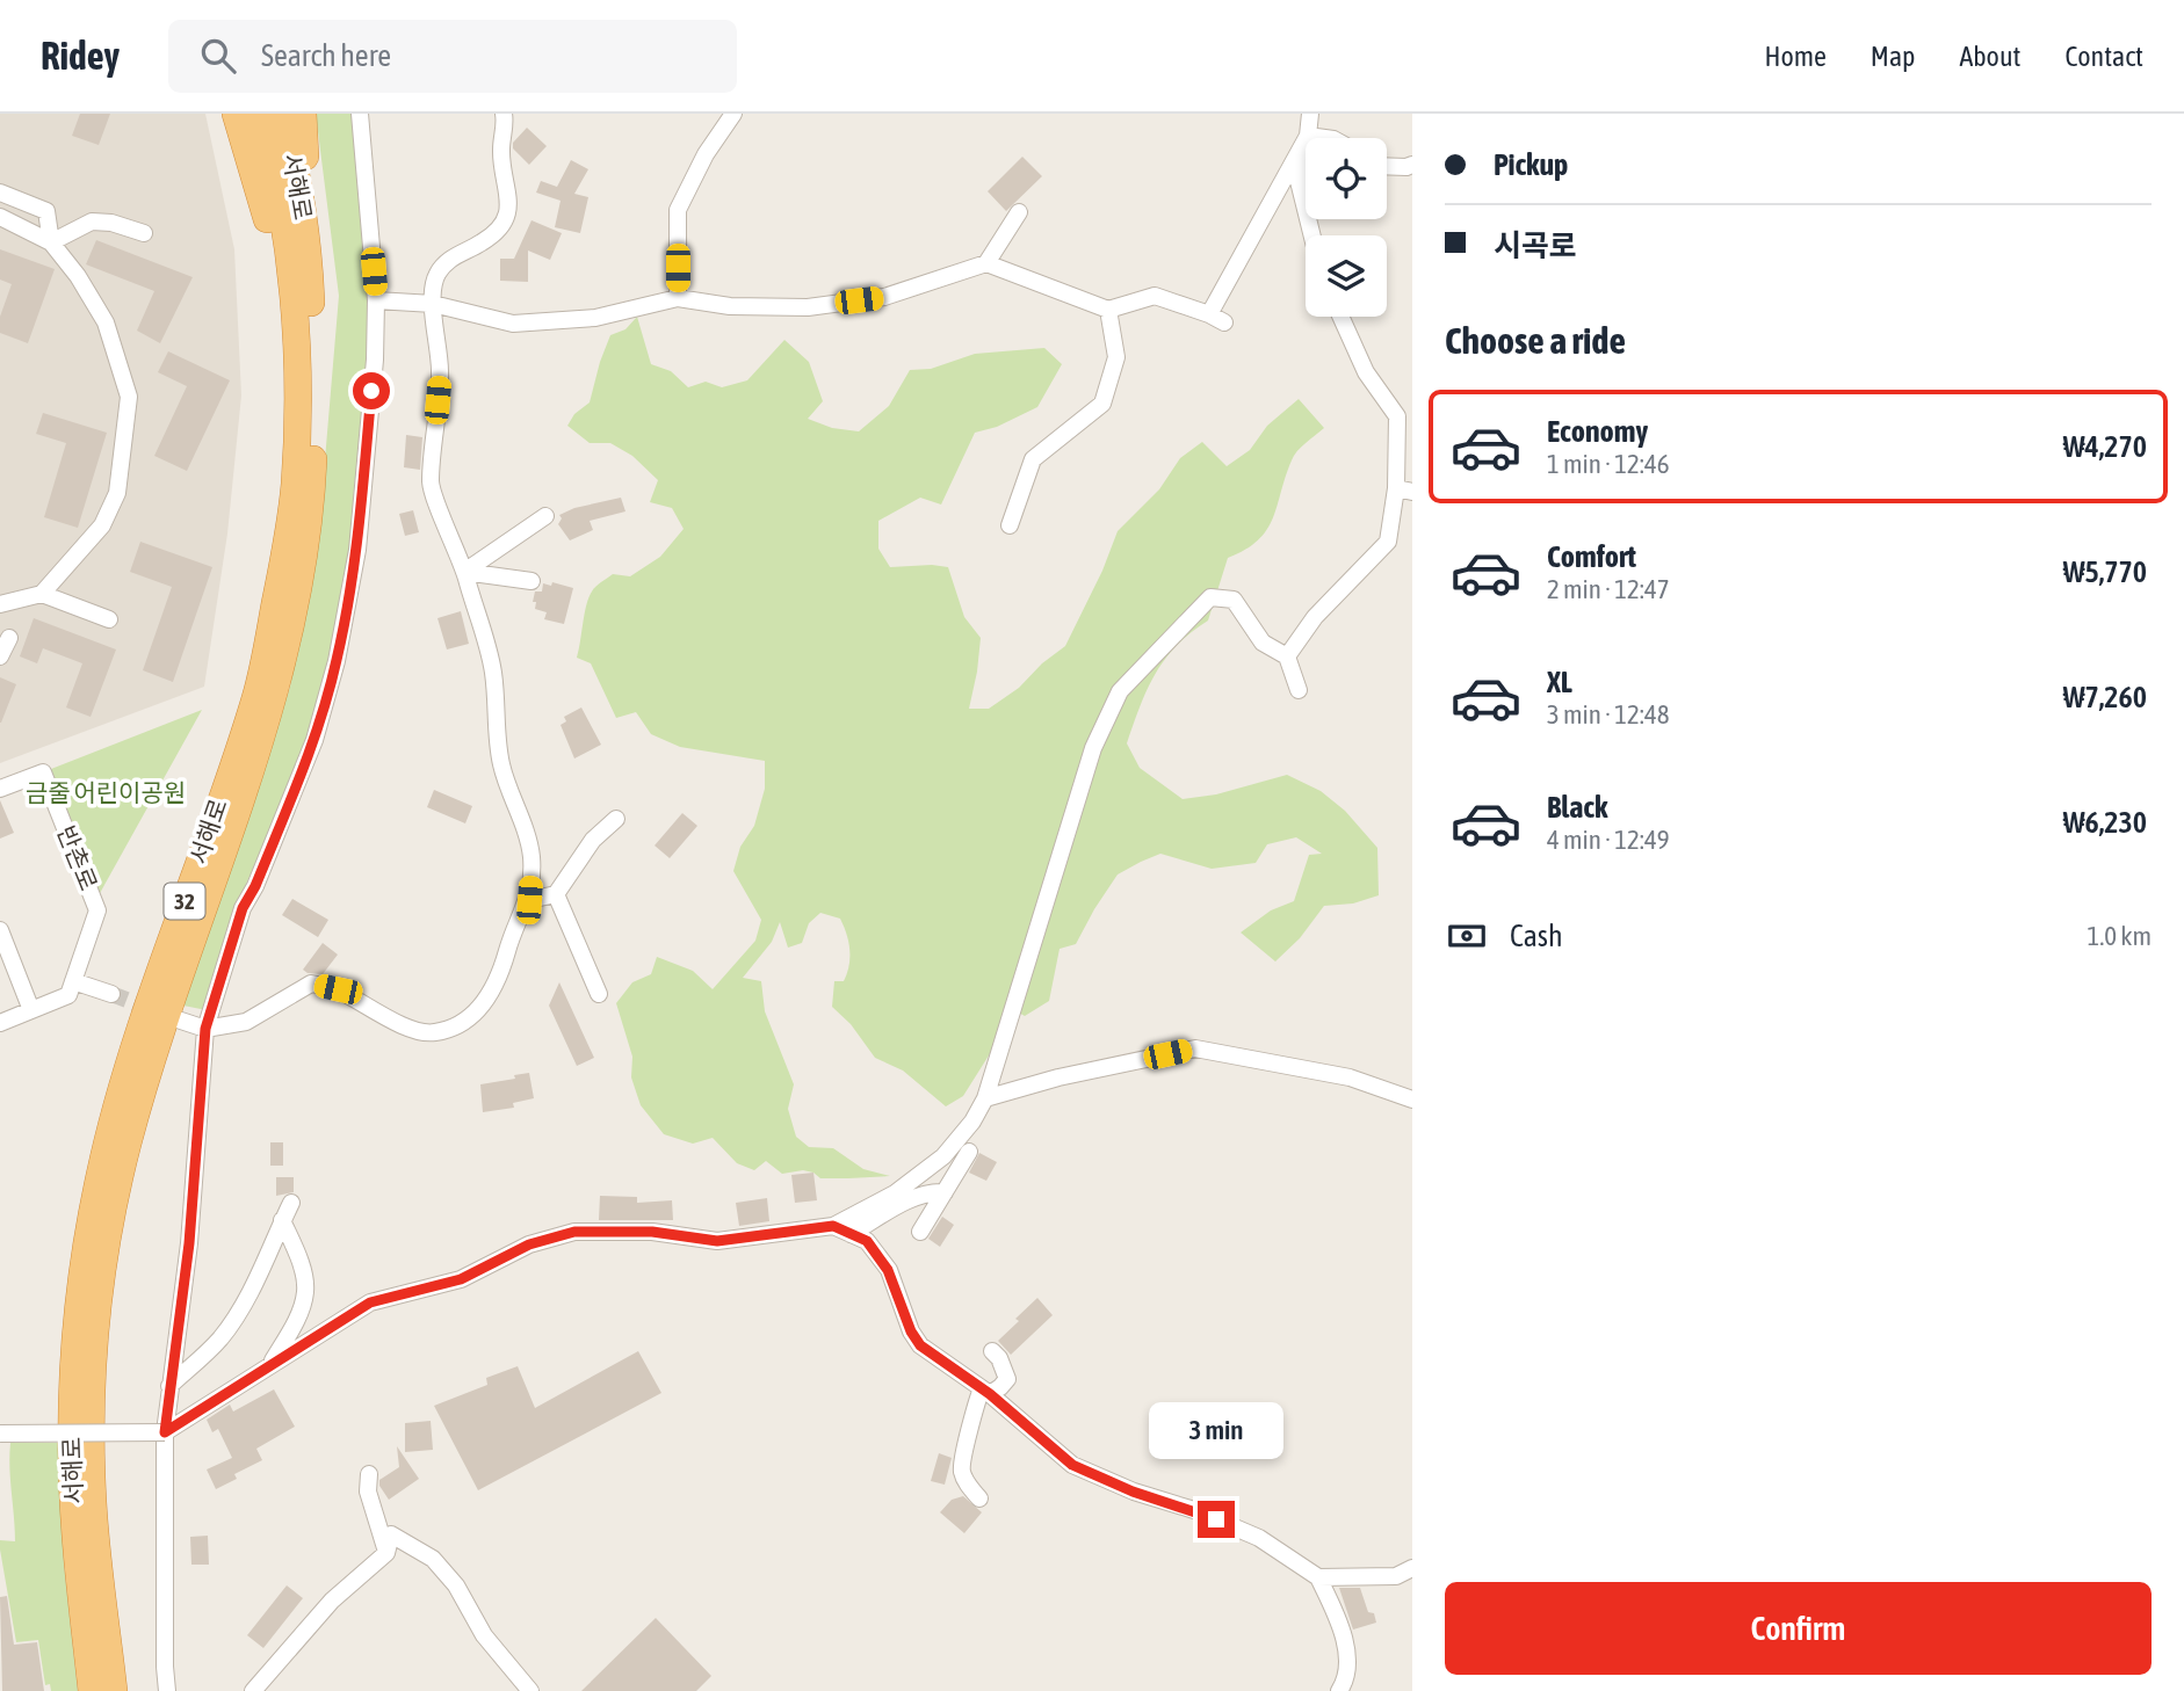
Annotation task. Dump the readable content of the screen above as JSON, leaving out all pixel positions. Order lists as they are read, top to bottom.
{
  "streets": {
    "highway": ["서해로", "32"],
    "street": ["반촌로"]
  },
  "parks": ["금줄 어린이공원"],
  "page": {
    "header": "Ridey",
    "search": "Search here",
    "nav": [
      "Home",
      "Map",
      "About",
      "Contact"
    ],
    "banner": ["Pickup", "시곡로"],
    "heading": "Choose a ride",
    "list": [
      {
        "name": "Economy",
        "note": "1 min · 12:46",
        "value": "₩4,270"
      },
      {
        "name": "Comfort",
        "note": "2 min · 12:47",
        "value": "₩5,770"
      },
      {
        "name": "XL",
        "note": "3 min · 12:48",
        "value": "₩7,260"
      },
      {
        "name": "Black",
        "note": "4 min · 12:49",
        "value": "₩6,230"
      }
    ],
    "pay": ["Cash", "1.0 km"],
    "bubble": "3 min",
    "buttons": "Confirm"
  }
}
